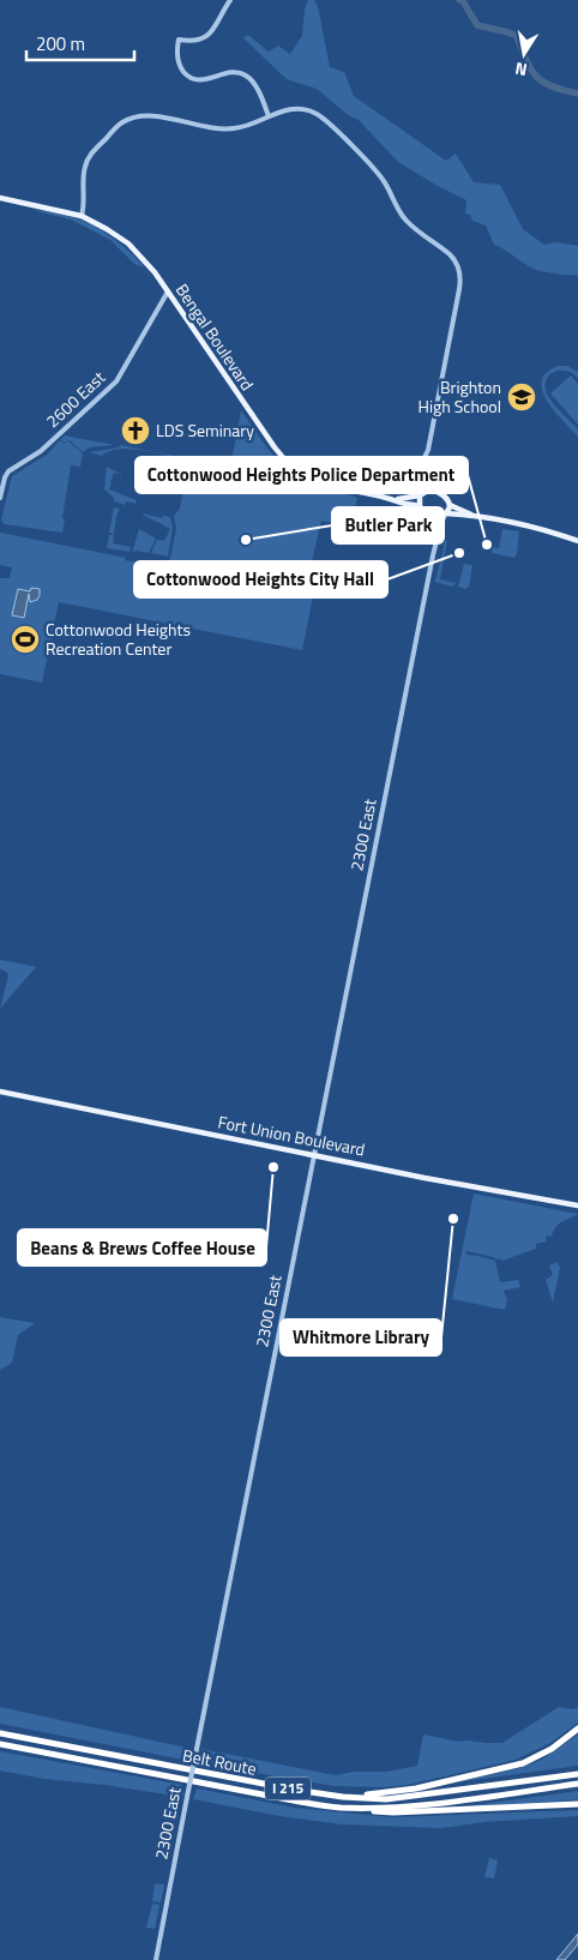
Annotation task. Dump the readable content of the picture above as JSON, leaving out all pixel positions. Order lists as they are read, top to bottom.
{
  "streets": {
    "highway": ["Belt Route", "I 215"],
    "main road": ["Bengal Boulevard", "Fort Union Boulevard"],
    "street": ["2600 East", "2300 East"]
  },
  "crossings": [
    ["Bengal Boulevard", "2600 East"],
    ["Bengal Boulevard", "2300 East"],
    ["2300 East", "Fort Union Boulevard"]
  ],
  "places": {
    "school or university": ["Brighton High School"],
    "church": ["LDS Seminary"],
    "other": [
      "Butler Park",
      "Cottonwood Heights Police Department",
      "Cottonwood Heights City Hall",
      "Beans & Brews Coffee House",
      "Whitmore Library"
    ],
    "sports": ["Cottonwood Heights Recreation Center"]
  },
  "scale_bar": "200 m",
  "north": "bottom"
}
